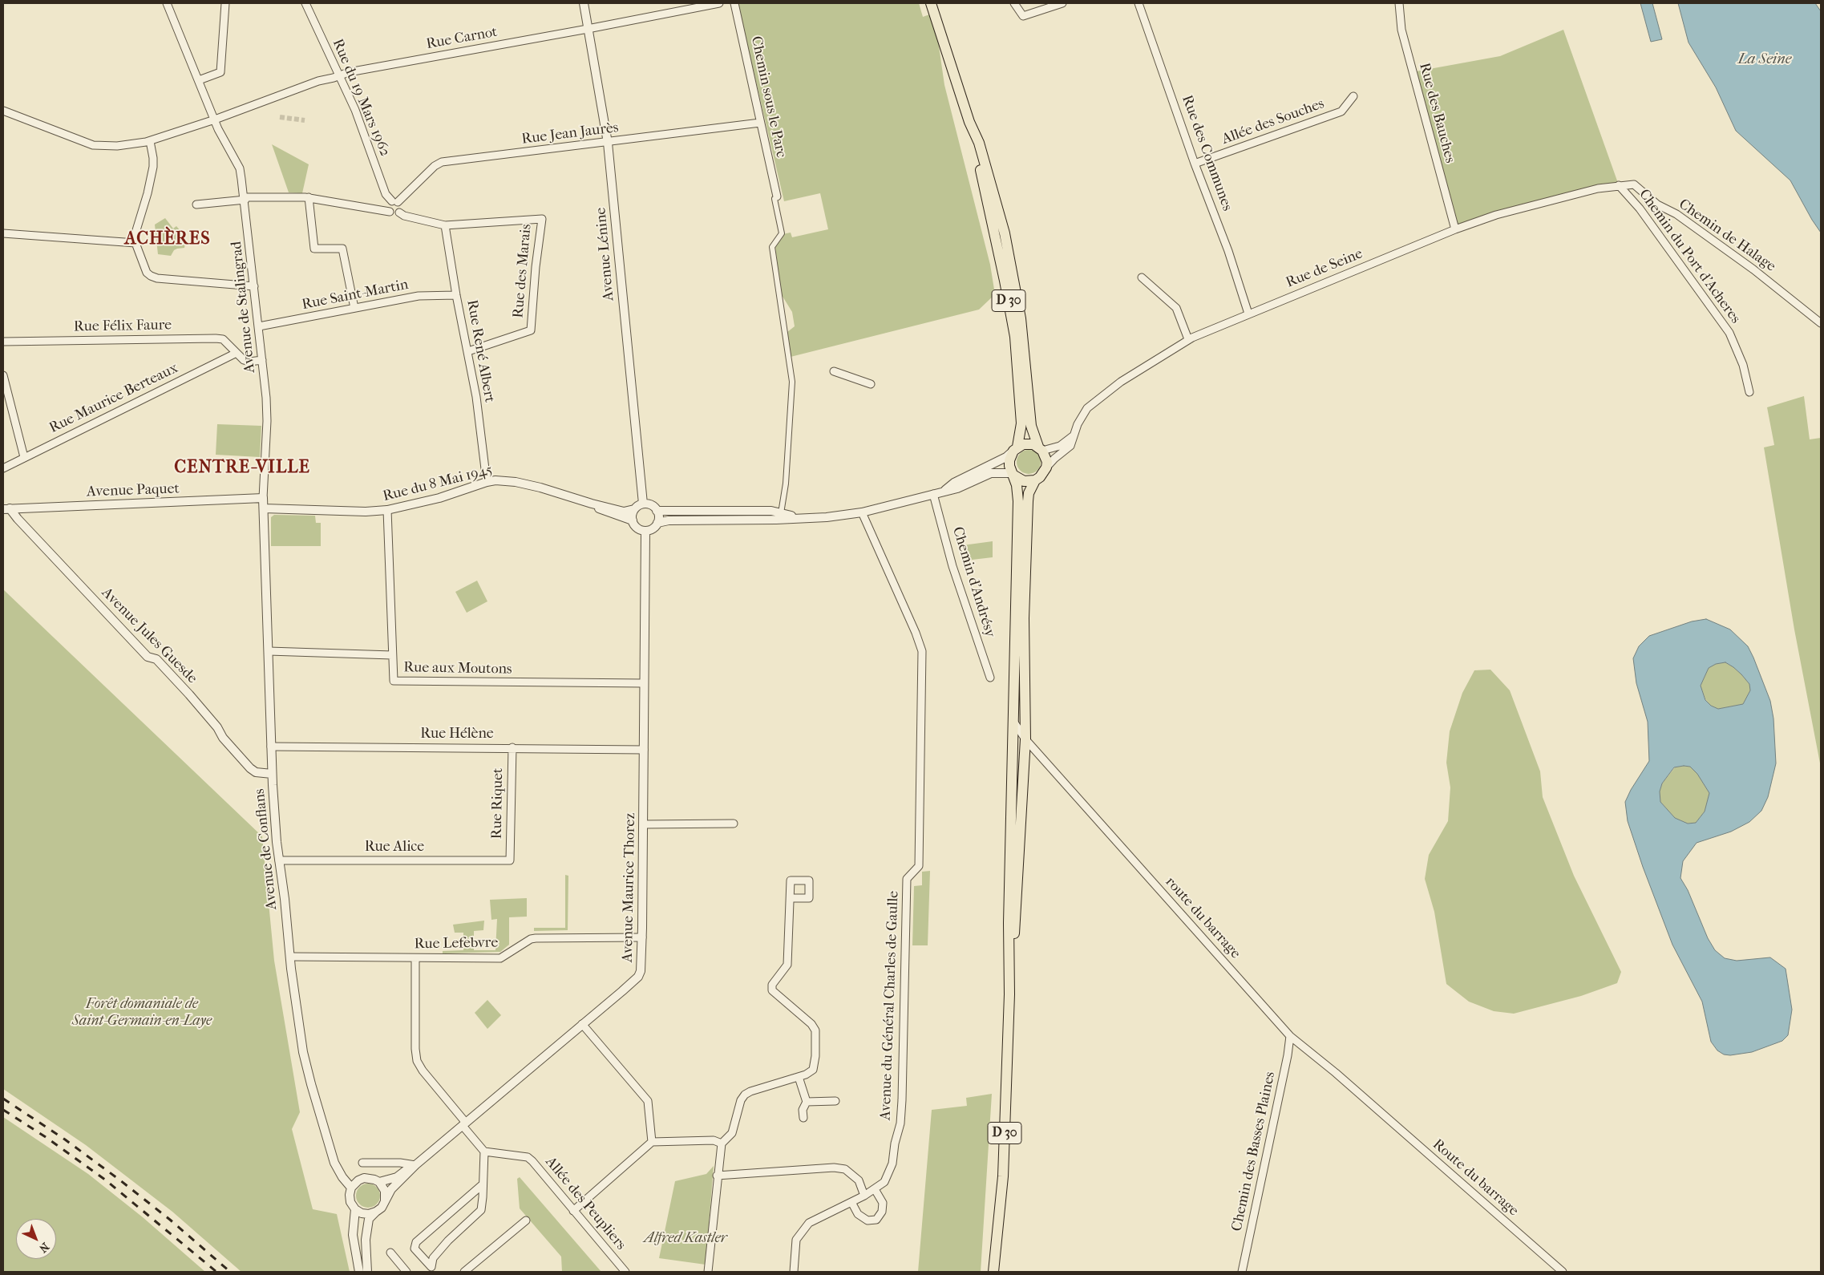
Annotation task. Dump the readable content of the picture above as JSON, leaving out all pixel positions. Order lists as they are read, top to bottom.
{
  "streets": {
    "main road": ["D 30"],
    "street": [
      "Rue Carnot",
      "Chemin sous le Parc",
      "Rue du 19 Mars 1962",
      "Rue des Bauches",
      "Allée des Souches",
      "Rue Jean Jaurès",
      "Rue des Communes",
      "Chemin de Halage",
      "Avenue Lénine",
      "Chemin du Port d'Acheres",
      "Rue de Seine",
      "Rue des Marais",
      "Rue Saint-Martin",
      "Avenue de Stalingrad",
      "Rue Félix Faure",
      "Rue René Albert",
      "Rue Maurice Berteaux",
      "Rue du 8 Mai 1945",
      "Avenue Paquet",
      "Chemin d'Andrésy",
      "Avenue Jules Guesde",
      "Rue aux Moutons",
      "Rue Hélène",
      "Rue Riquet",
      "Rue Alice",
      "Avenue de Conflans",
      "Avenue Maurice Thorez",
      "route du barrage",
      "Rue Lefebvre",
      "Avenue du Général Charles de Gaulle",
      "Chemin des Basses Plaines",
      "Route du barrage",
      "Allée des Peupliers"
    ]
  },
  "crossings": [
    ["Rue Carnot", "Rue du 19 Mars 1962"],
    ["Rue Carnot", "Avenue Lénine"],
    ["Rue Carnot", "Avenue de Stalingrad"],
    ["Chemin sous le Parc", "Rue Jean Jaurès"],
    ["Rue du 19 Mars 1962", "Rue Jean Jaurès"],
    ["Rue du 19 Mars 1962", "Rue des Marais"],
    ["Rue des Bauches", "Rue de Seine"],
    ["Allée des Souches", "Rue des Communes"],
    ["Rue Jean Jaurès", "Avenue Lénine"],
    ["Rue Jean Jaurès", "Rue des Marais"],
    ["Rue des Communes", "Rue de Seine"],
    ["Chemin de Halage", "Chemin du Port d'Acheres"],
    ["Chemin de Halage", "Rue de Seine"],
    ["Avenue Lénine", "Rue du 8 Mai 1945"],
    ["Avenue Lénine", "Avenue Maurice Thorez"],
    ["Chemin du Port d'Acheres", "Rue de Seine"],
    ["Rue de Seine", "D 30"],
    ["Rue des Marais", "Rue René Albert"],
    ["Rue Saint-Martin", "Avenue de Stalingrad"],
    ["Rue Saint-Martin", "Rue René Albert"],
    ["D 30", "route du barrage"],
    ["Avenue de Stalingrad", "Rue Félix Faure"],
    ["Avenue de Stalingrad", "Avenue Paquet"],
    ["Avenue de Stalingrad", "Avenue de Conflans"],
    ["Rue Félix Faure", "Rue Maurice Berteaux"],
    ["Rue René Albert", "Rue du 8 Mai 1945"],
    ["Rue du 8 Mai 1945", "Rue aux Moutons"],
    ["Rue du 8 Mai 1945", "Avenue de Conflans"],
    ["Rue du 8 Mai 1945", "Avenue Maurice Thorez"],
    ["Avenue Paquet", "Avenue Jules Guesde"],
    ["Avenue Paquet", "Avenue de Conflans"],
    ["Avenue Jules Guesde", "Avenue de Conflans"],
    ["Rue aux Moutons", "Avenue Maurice Thorez"],
    ["Rue Hélène", "Rue Riquet"],
    ["Rue Hélène", "Avenue de Conflans"],
    ["Rue Hélène", "Avenue Maurice Thorez"],
    ["Rue Riquet", "Rue Alice"],
    ["Rue Alice", "Avenue de Conflans"],
    ["Avenue de Conflans", "Avenue Maurice Thorez"],
    ["Avenue de Conflans", "Rue Lefebvre"],
    ["Avenue Maurice Thorez", "Rue Lefebvre"],
    ["route du barrage", "Chemin des Basses Plaines"],
    ["route du barrage", "Route du barrage"]
  ],
  "districts": ["ACHÈRES", "CENTRE-VILLE"],
  "water": ["La Seine"],
  "parks": ["Forêt domaniale de Saint-Germain-en-Laye", "Alfred Kastler"],
  "north": "bottom right"
}
